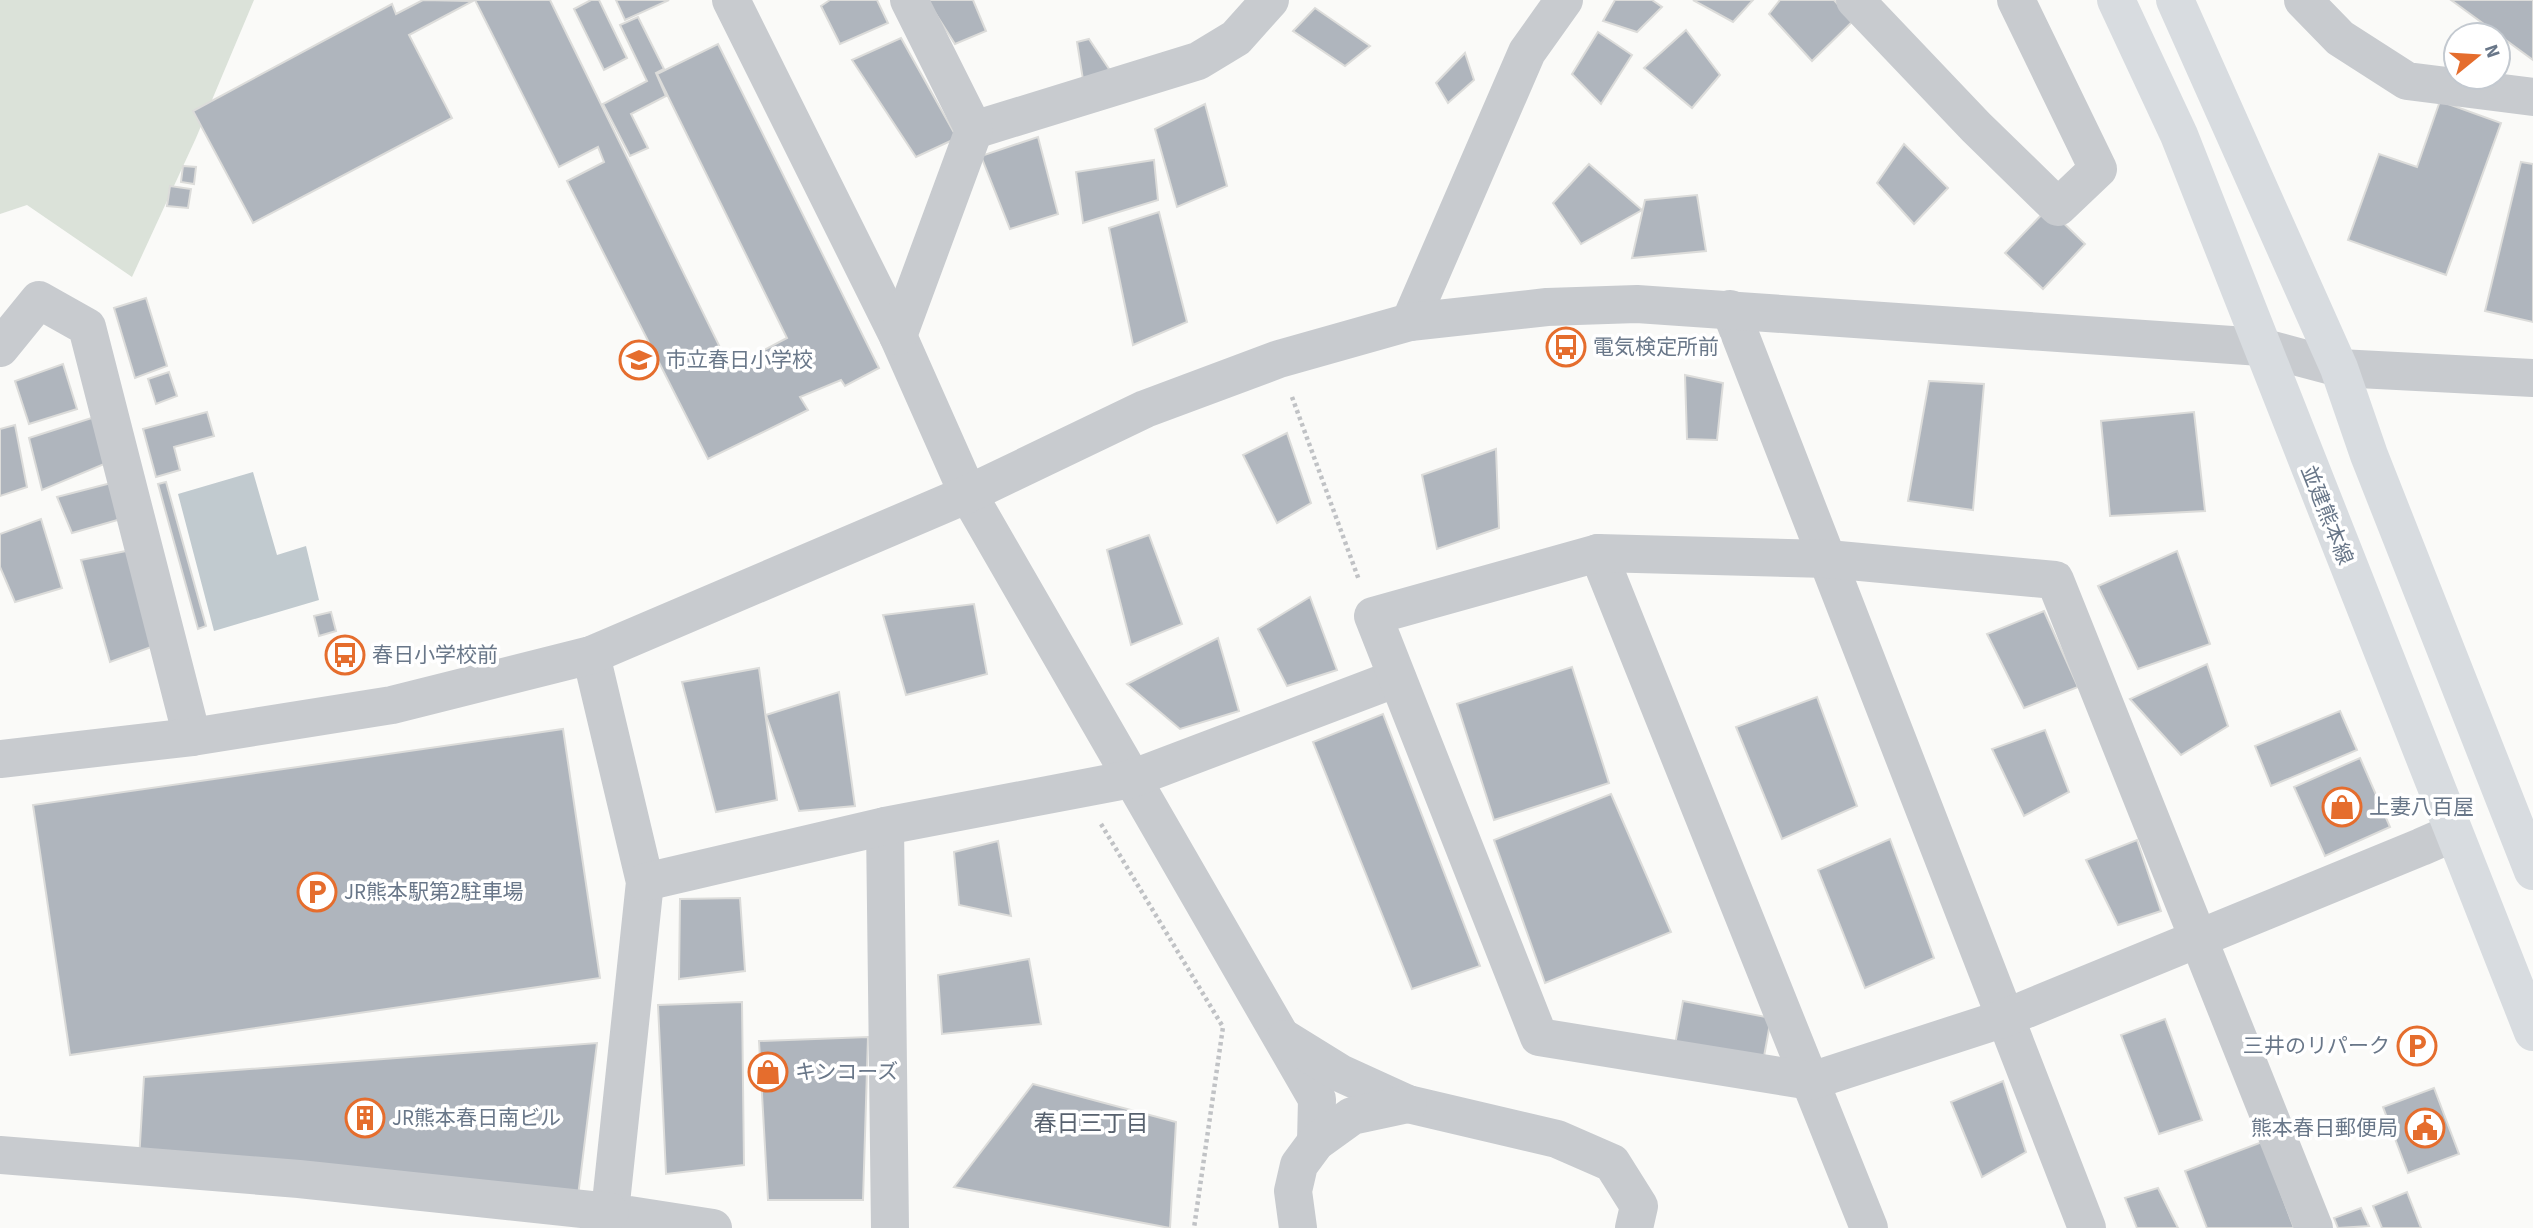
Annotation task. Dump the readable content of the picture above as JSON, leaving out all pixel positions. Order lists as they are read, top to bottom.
{
  "streets": {
    "main road": ["並建熊本線"]
  },
  "districts": ["春日三丁目"],
  "places": {
    "bus stop": ["電気検定所前", "春日小学校前"],
    "school or university": ["市立春日小学校"],
    "shop": ["上妻八百屋", "キンコーズ"],
    "parking": ["JR熊本駅第2駐車場", "三井のリパーク"],
    "building": ["JR熊本春日南ビル"],
    "public building": ["熊本春日郵便局"]
  },
  "north": "right"
}
